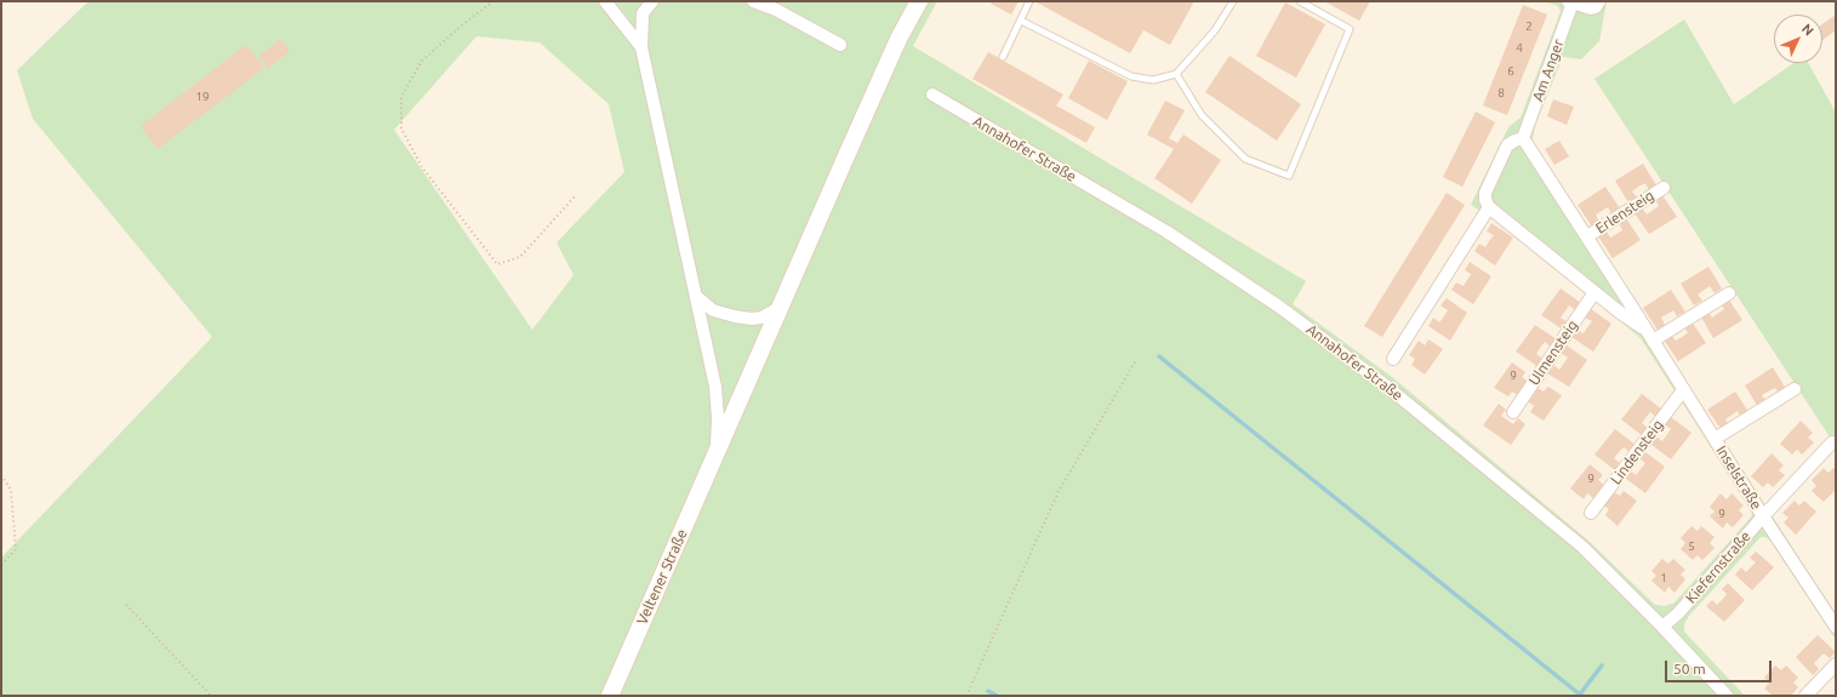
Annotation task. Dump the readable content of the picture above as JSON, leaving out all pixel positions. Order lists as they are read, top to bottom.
{
  "streets": {
    "main road": ["Veltener Straße"],
    "street": [
      "Am Anger",
      "Annahofer Straße",
      "Erlensteig",
      "Ulmensteig",
      "Lindensteig",
      "Inselstraße",
      "Kiefernstraße"
    ]
  },
  "crossings": [
    ["Am Anger", "Inselstraße"],
    ["Annahofer Straße", "Kiefernstraße"],
    ["Erlensteig", "Inselstraße"],
    ["Ulmensteig", "Inselstraße"],
    ["Lindensteig", "Inselstraße"],
    ["Inselstraße", "Kiefernstraße"]
  ],
  "house_numbers": [
    "2",
    "4",
    "6",
    "8",
    "19",
    "9",
    "9",
    "9",
    "5",
    "1"
  ],
  "scale_bar": "50 m",
  "north": "top right"
}
